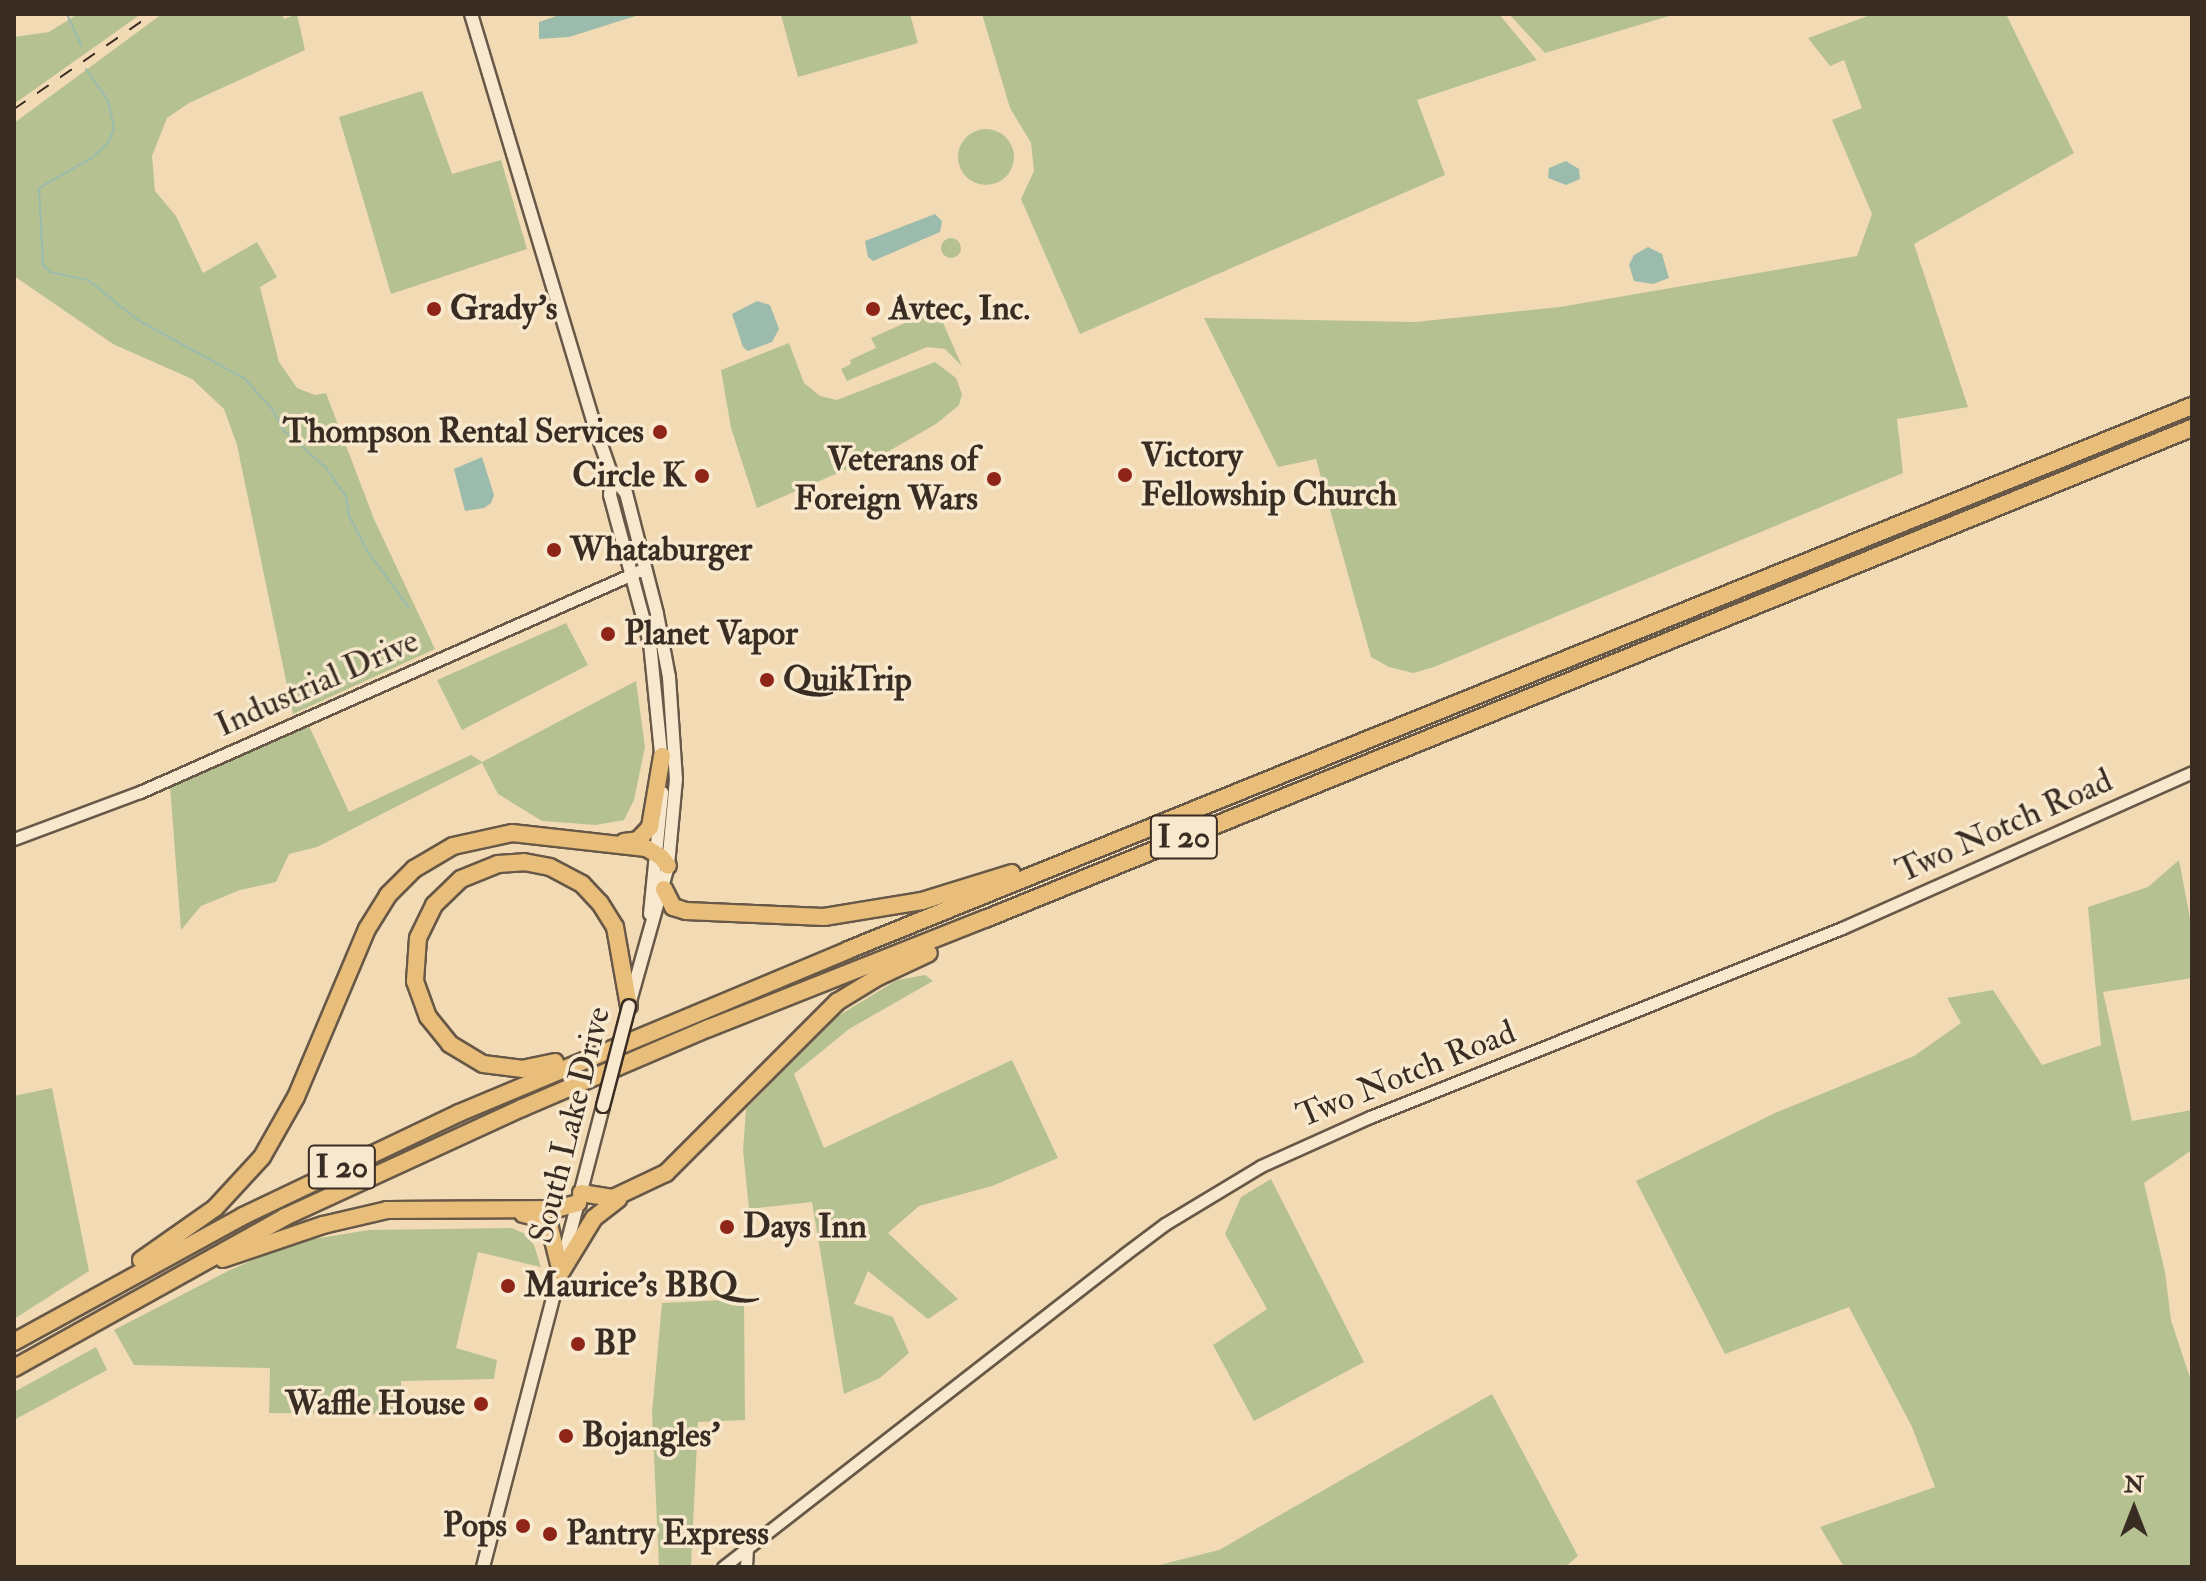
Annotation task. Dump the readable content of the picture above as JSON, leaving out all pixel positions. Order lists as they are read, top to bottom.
{
  "streets": {
    "highway": ["I 20"],
    "main road": ["South Lake Drive"],
    "street": ["Industrial Drive", "Two Notch Road"]
  },
  "crossings": [
    ["Industrial Drive", "South Lake Drive"]
  ],
  "places": [
    "Grady's",
    "Avtec, Inc.",
    "Thompson Rental Services",
    "Victory Fellowship Church",
    "Circle K",
    "Veterans of Foreign Wars",
    "Whataburger",
    "Planet Vapor",
    "QuikTrip",
    "Days Inn",
    "Maurice's BBQ",
    "BP",
    "Waffle House",
    "Bojangles'",
    "Pops",
    "Pantry Express"
  ],
  "north": "top"
}
